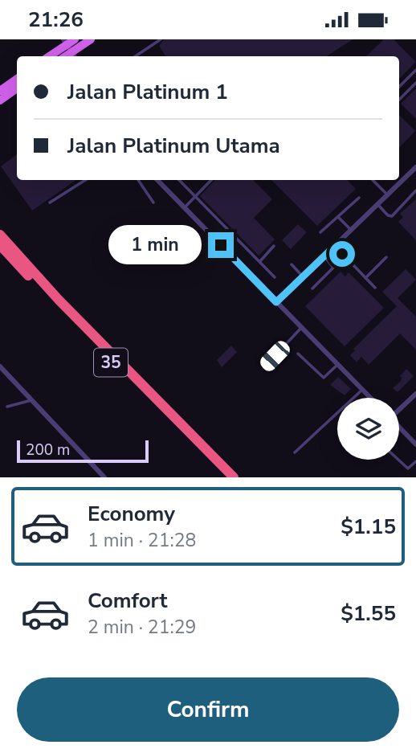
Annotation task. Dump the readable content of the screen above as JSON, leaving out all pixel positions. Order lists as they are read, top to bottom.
{
  "streets": {
    "highway": ["35"]
  },
  "scale_bar": "200 m",
  "page": {
    "status": "21:26",
    "banner": ["Jalan Platinum 1", "Jalan Platinum Utama"],
    "bubble": "1 min",
    "scale": "200 m",
    "list": [
      {
        "name": "Economy",
        "note": "1 min · 21:28",
        "value": "$1.15"
      },
      {
        "name": "Comfort",
        "note": "2 min · 21:29",
        "value": "$1.55"
      }
    ],
    "buttons": "Confirm"
  }
}
